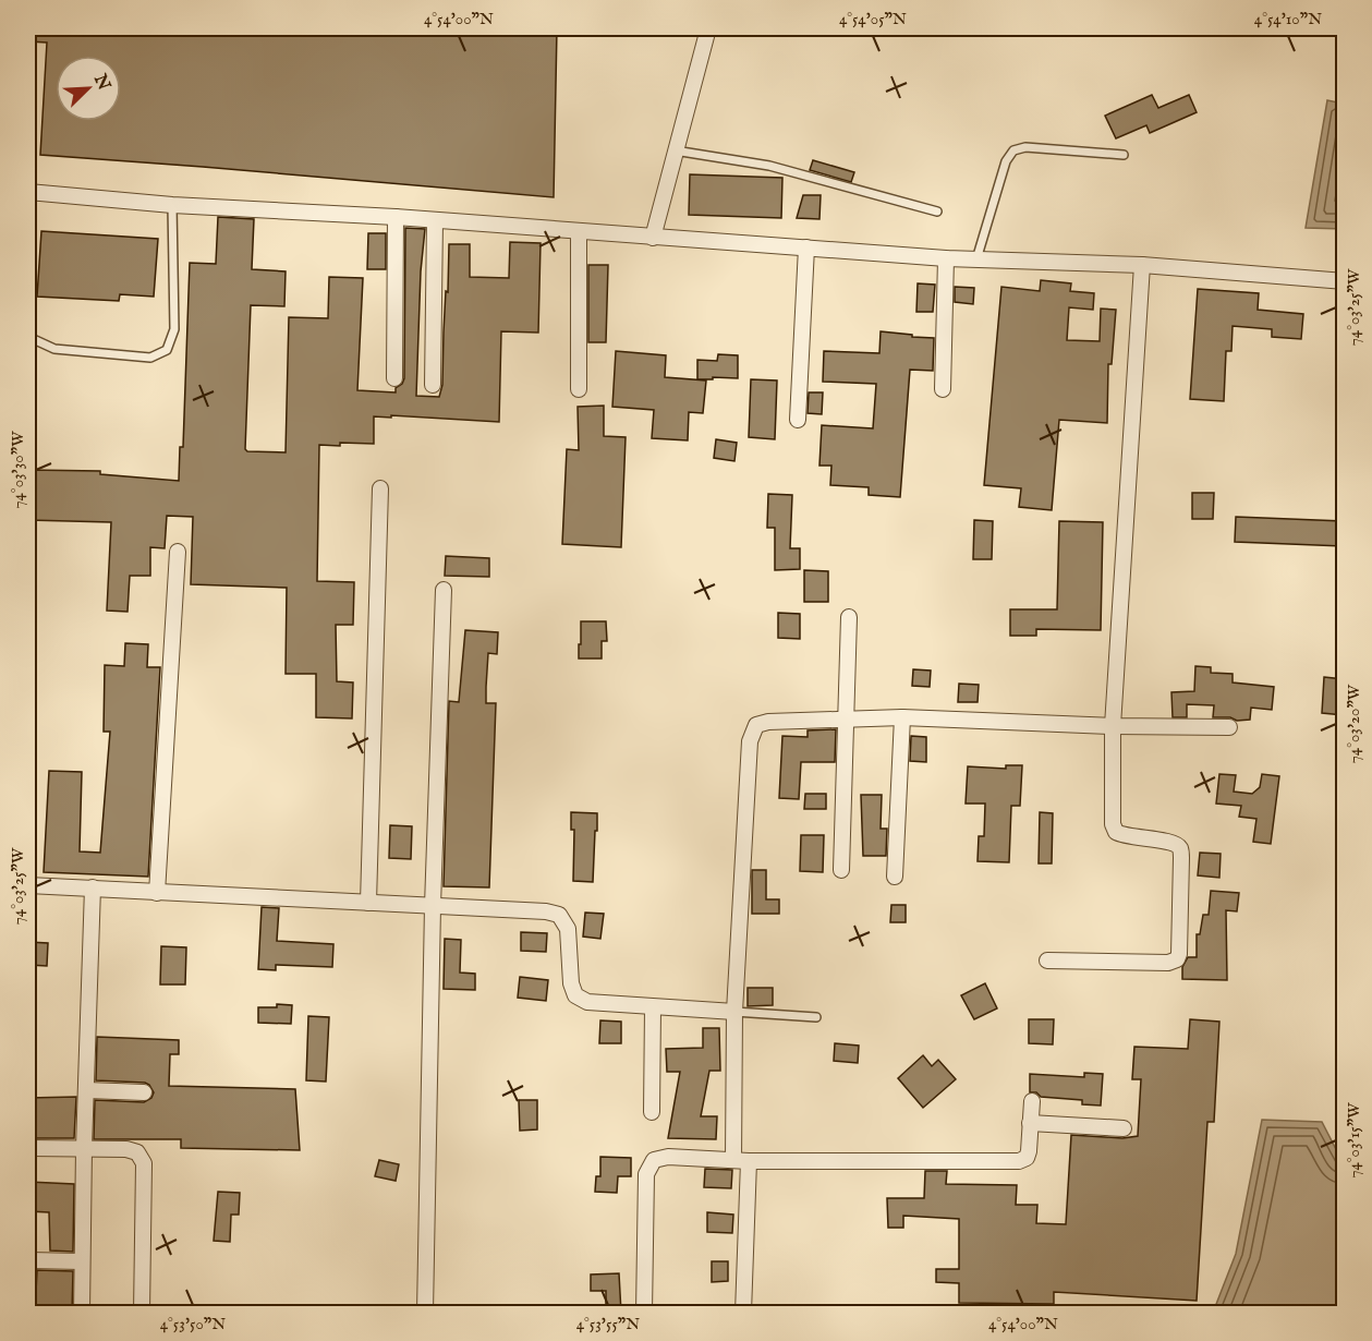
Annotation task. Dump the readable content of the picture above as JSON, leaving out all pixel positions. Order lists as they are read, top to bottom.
{
  "north": "top right",
  "coordinates": [
    "4°54'00\"N",
    "4°54'05\"N",
    "4°54'10\"N",
    "74°03'25\"W",
    "74°03'30\"W",
    "74°03'20\"W",
    "74°03'15\"W",
    "4°53'50\"N",
    "4°53'55\"N"
  ]
}
